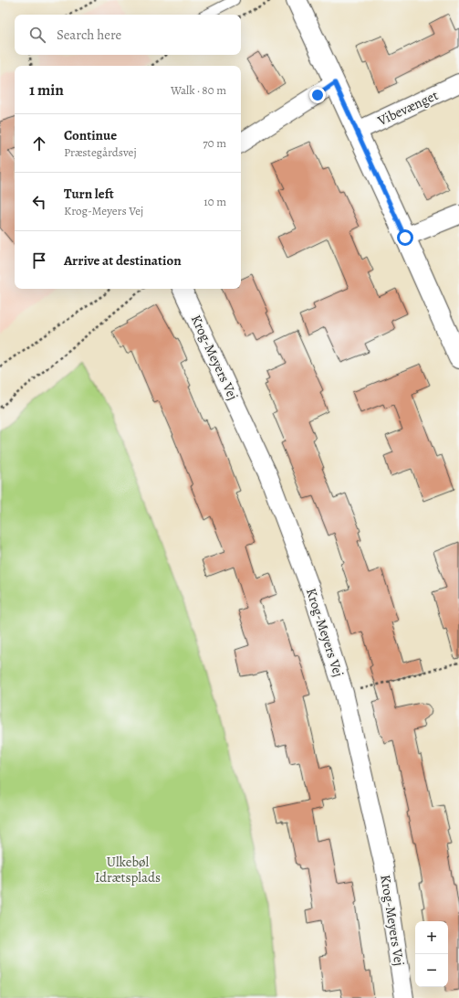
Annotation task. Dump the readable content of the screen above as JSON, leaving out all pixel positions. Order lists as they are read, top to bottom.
{
  "streets": {
    "street": ["Vibevænget", "Krog-Meyers Vej"]
  },
  "parks": ["Ulkebøl Idrætsplads"],
  "page": {
    "search": "Search here",
    "heading": ["1 min", "Walk · 80 m"],
    "list": [
      ["Continue", "Præstegårdsvej", "70 m"],
      ["Turn left", "Krog-Meyers Vej", "10 m"],
      "Arrive at destination"
    ],
    "map_buttons": ["+", "−"]
  }
}
